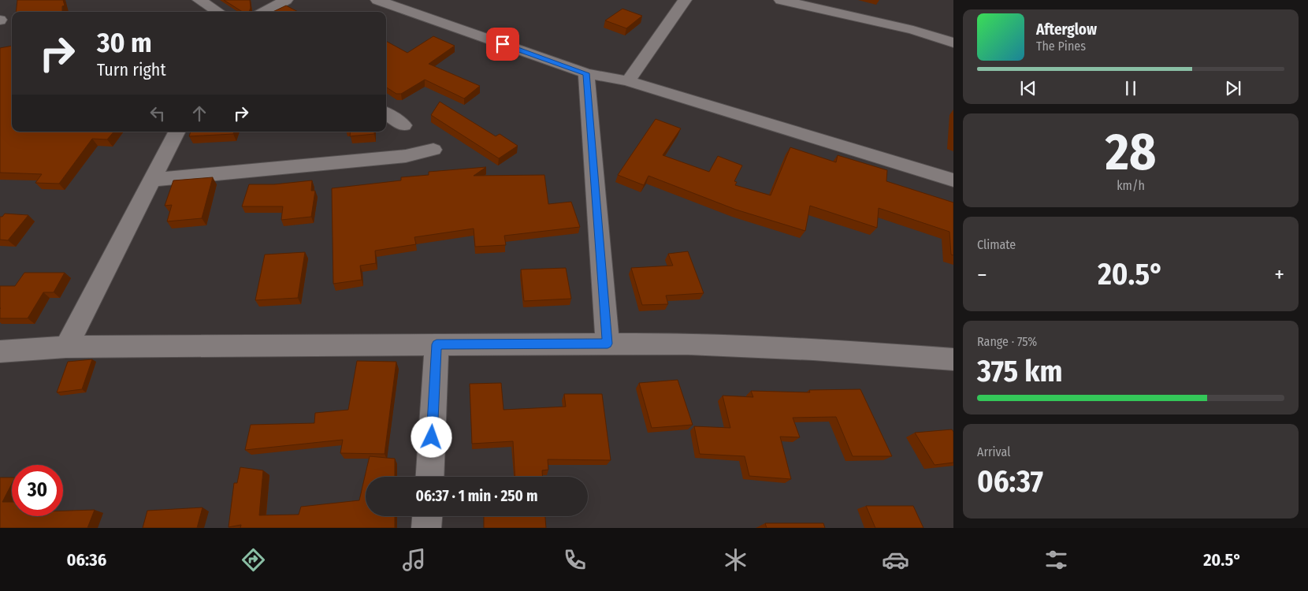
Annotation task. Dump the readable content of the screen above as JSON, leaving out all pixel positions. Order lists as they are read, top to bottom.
{
  "page": {
    "turn": ["30 m", "Turn right"],
    "song": ["Afterglow", "The Pines"],
    "tile": [
      ["28", "km/h"],
      "Climate",
      ["Range · 75%", "375 km"],
      ["Arrival", "06:37"]
    ],
    "heat": ["−", "20.5°", "+"],
    "limit": "30",
    "trip": "06:37 · 1 min · 250 m",
    "tabs": ["06:36", "20.5°"]
  }
}
